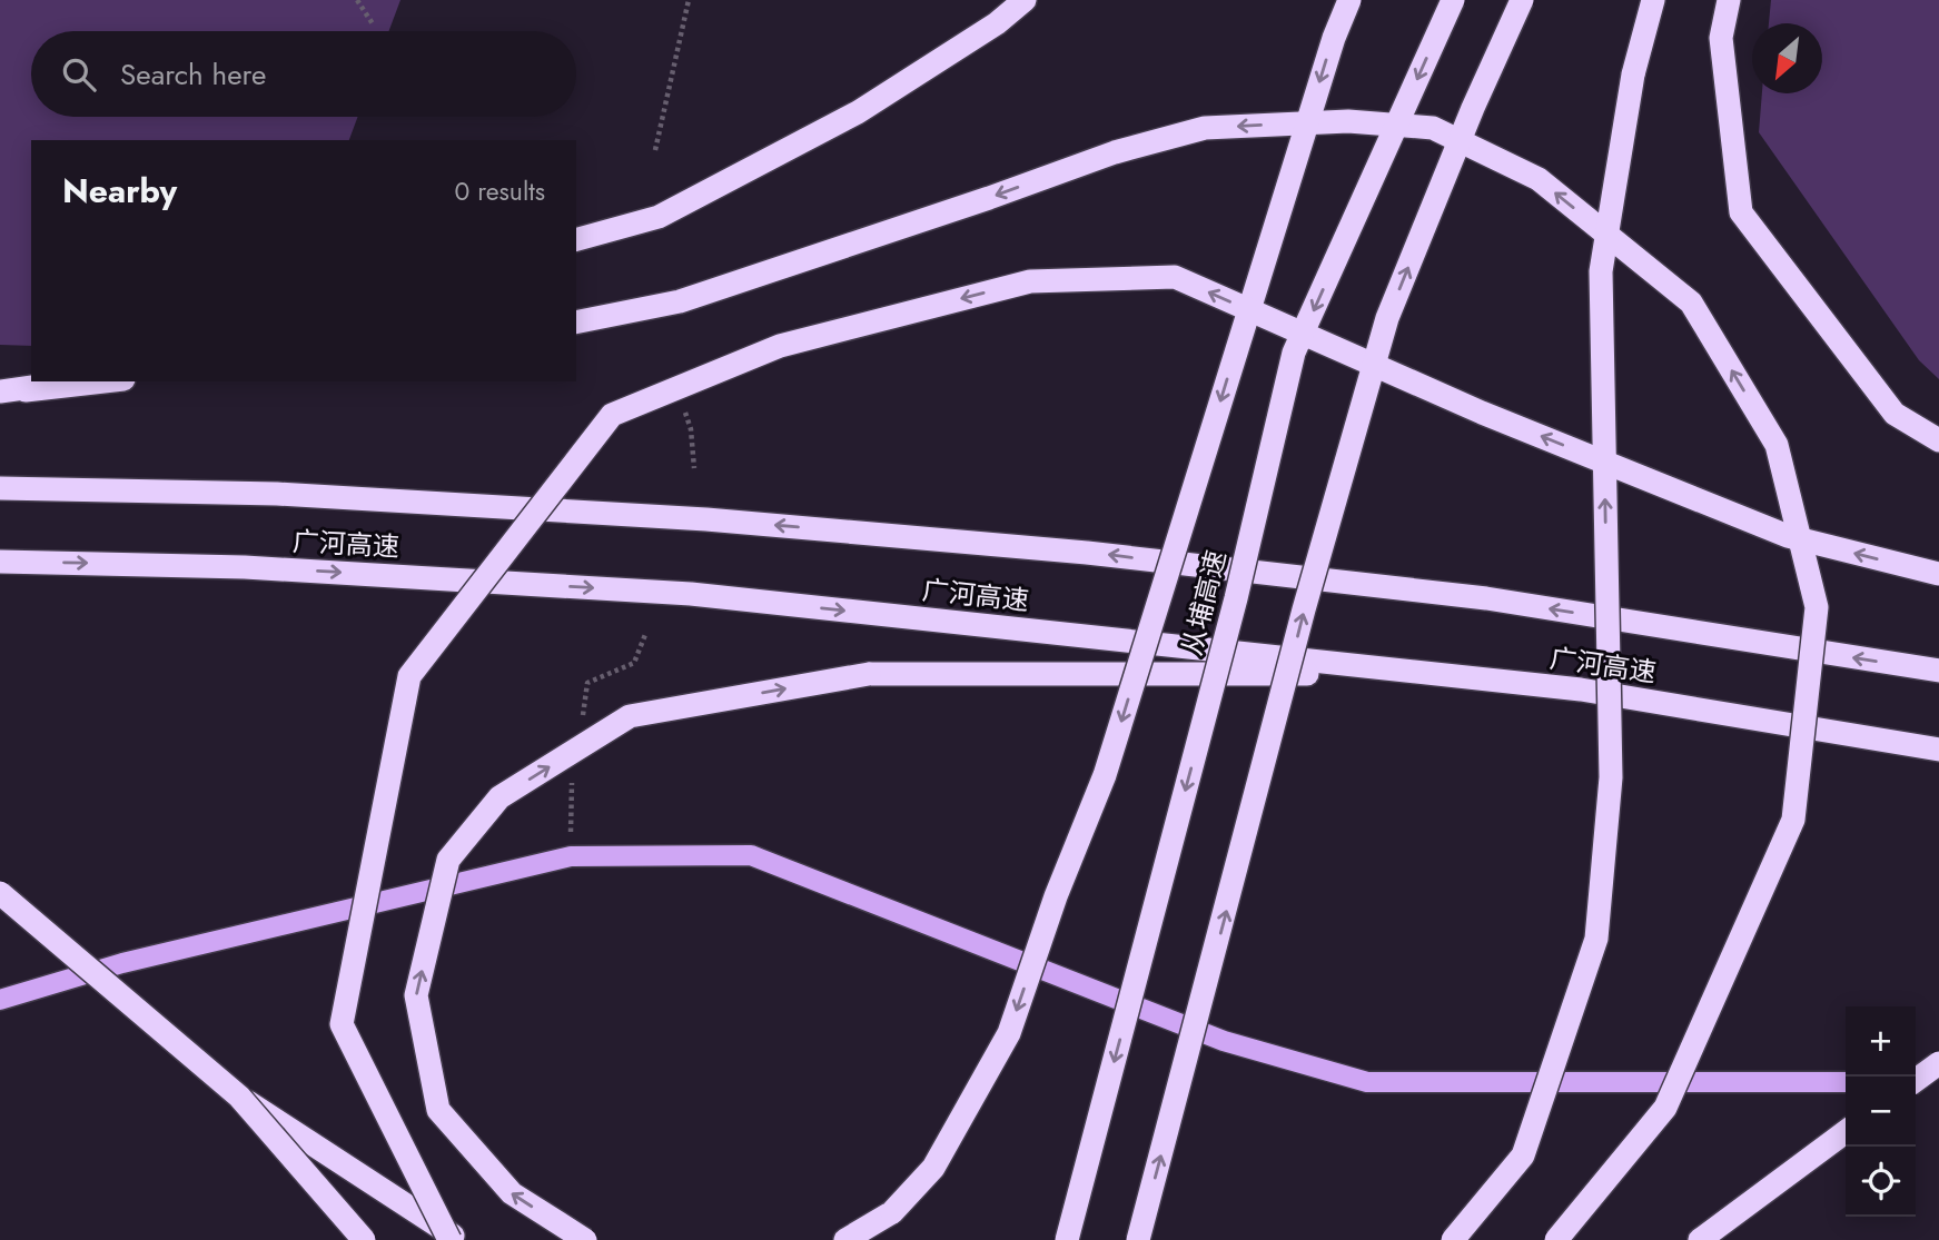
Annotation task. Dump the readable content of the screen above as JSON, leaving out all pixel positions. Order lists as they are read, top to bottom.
{
  "streets": {
    "highway": ["广河高速", "从埔高速"]
  },
  "north": "bottom left",
  "page": {
    "search": "Search here",
    "heading": ["Nearby", "0 results"],
    "map_buttons": ["+", "−"]
  }
}
